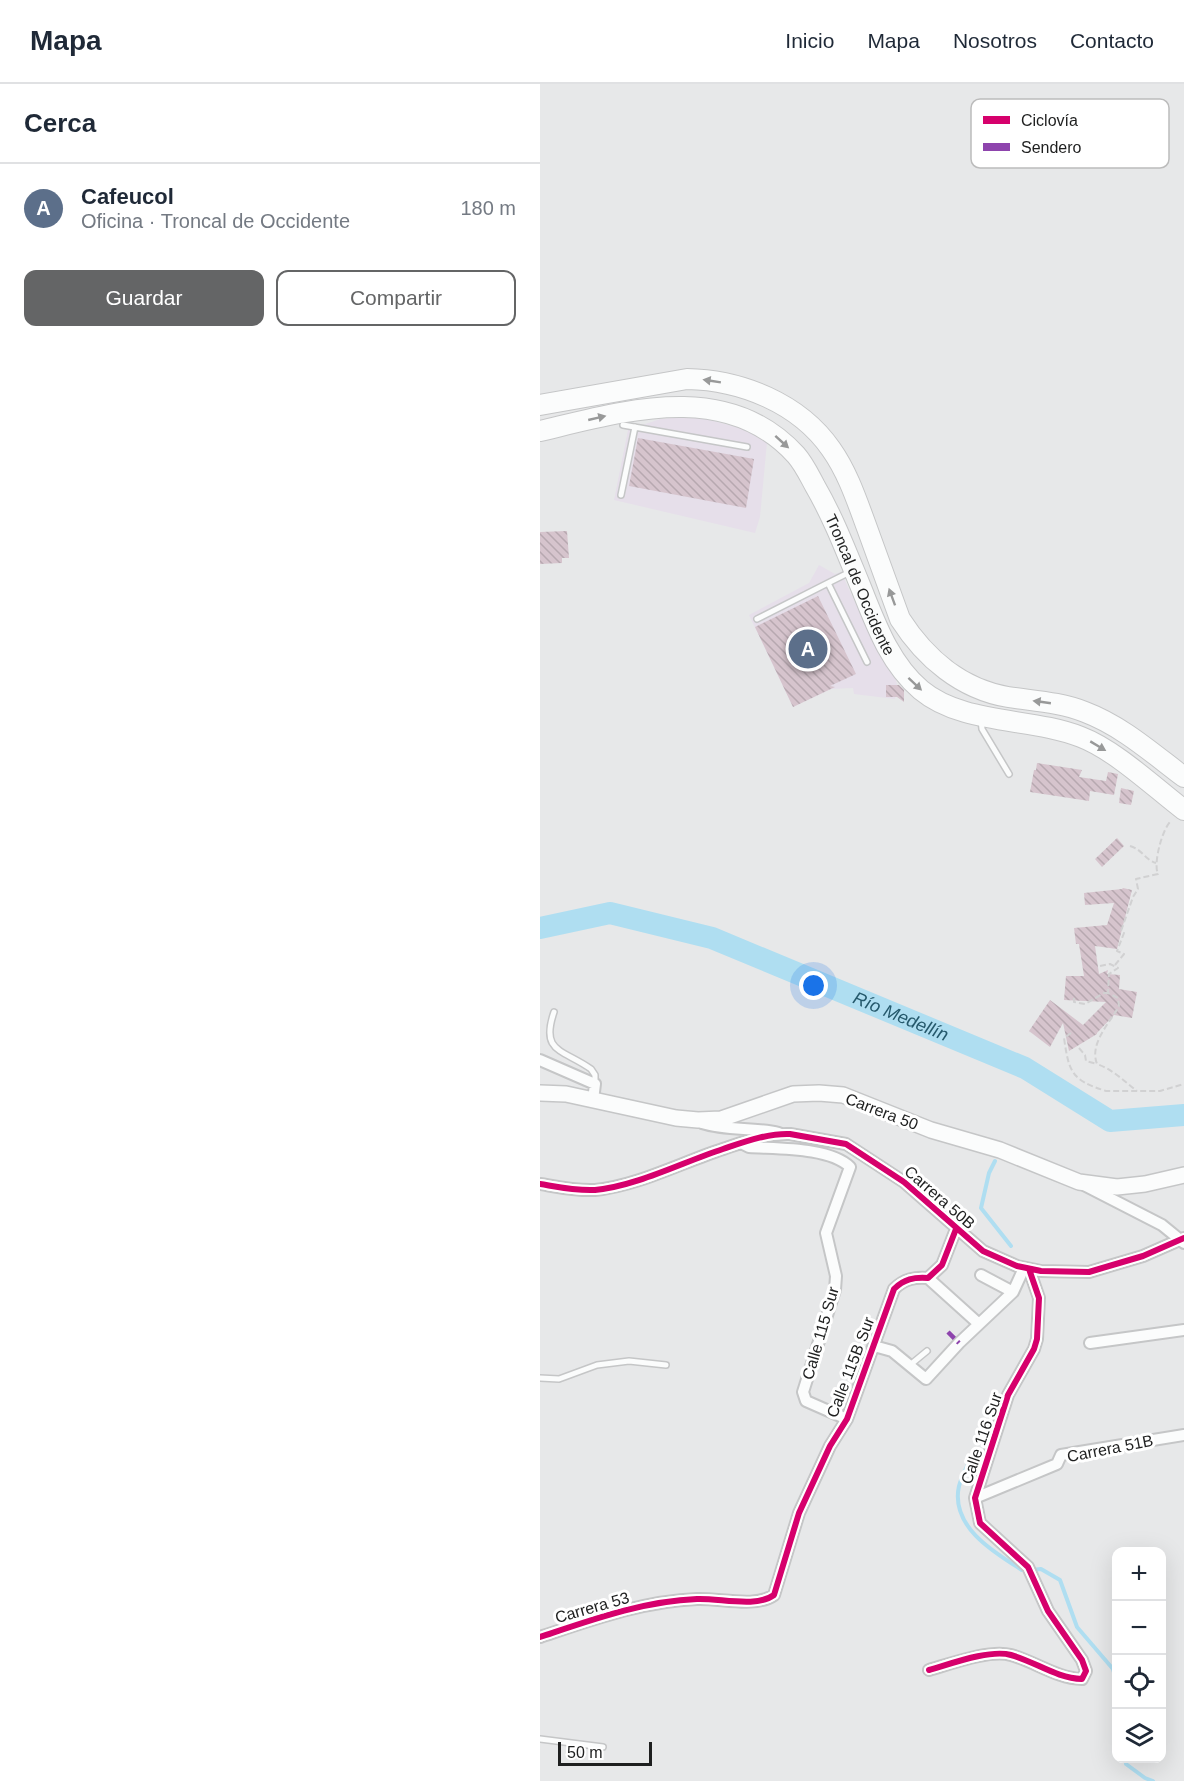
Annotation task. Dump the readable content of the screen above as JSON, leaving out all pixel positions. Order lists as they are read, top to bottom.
{
  "streets": {
    "highway": ["Troncal de Occidente"],
    "main road": ["Carrera 50"],
    "street": [
      "Carrera 50B",
      "Calle 115 Sur",
      "Calle 115B Sur",
      "Calle 116 Sur",
      "Carrera 51B",
      "Carrera 53"
    ]
  },
  "crossings": [
    ["Carrera 50B", "Calle 115 Sur"],
    ["Carrera 50B", "Calle 116 Sur"],
    ["Calle 115 Sur", "Calle 115B Sur"],
    ["Calle 115B Sur", "Carrera 53"],
    ["Calle 116 Sur", "Carrera 51B"]
  ],
  "water": ["Río Medellín"],
  "legend": ["Ciclovía", "Sendero"],
  "scale_bar": "50 m",
  "page": {
    "header": "Mapa",
    "nav": [
      "Inicio",
      "Mapa",
      "Nosotros",
      "Contacto"
    ],
    "heading": "Cerca",
    "list": [
      {
        "mark": "A",
        "name": "Cafeucol",
        "note": "Oficina · Troncal de Occidente",
        "value": "180 m"
      }
    ],
    "buttons": ["Guardar", "Compartir"],
    "pins": "A",
    "map_buttons": ["+", "−"],
    "scale": "50 m"
  }
}
